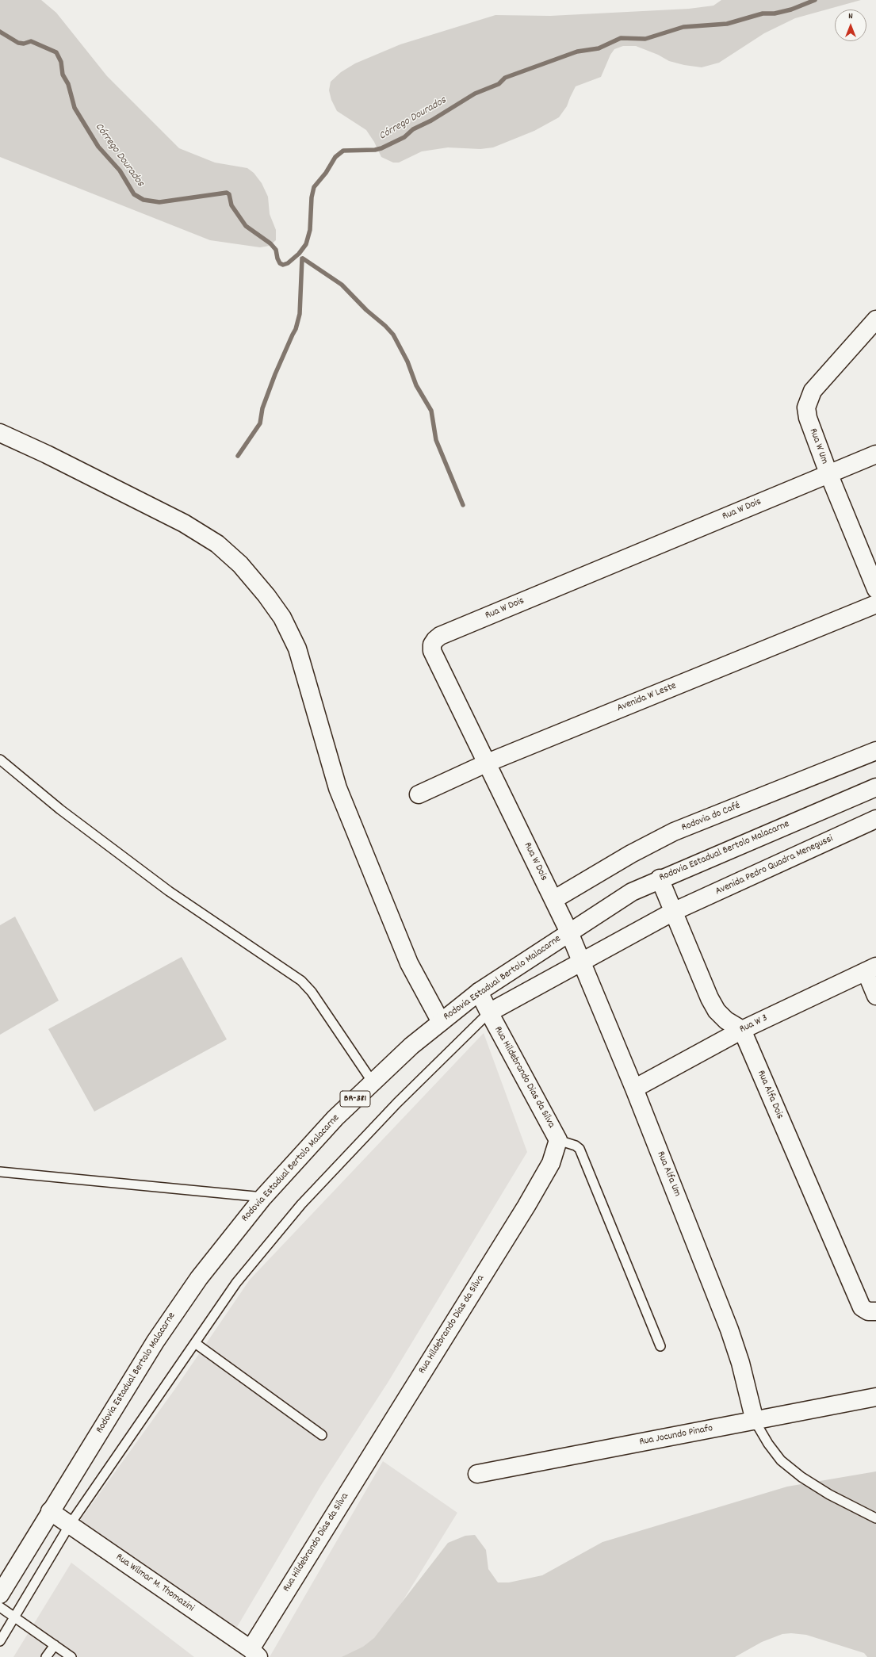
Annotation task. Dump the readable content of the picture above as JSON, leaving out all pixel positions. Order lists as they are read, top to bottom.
{
  "streets": {
    "street": [
      "Rua W Um",
      "Rua W Dois",
      "Avenida W Leste",
      "Rodovia do Café",
      "Rodovia Estadual Bertolo Malacarne",
      "Avenida Pedro Quadra Menegussi",
      "Rua W 3",
      "Rua Hildebrando Dias da Silva",
      "Rua Alfa Dois",
      "BR-381",
      "Rua Alfa Um",
      "Rua Jocundo Pinafo",
      "Rua Wilmar M. Thomazini"
    ]
  },
  "crossings": [
    ["Rua W Um", "Rua W Dois"],
    ["Rua W Dois", "Avenida W Leste"],
    ["Rua W Dois", "Rodovia do Café"],
    ["Rua W Dois", "Rodovia Estadual Bertolo Malacarne"],
    ["Rua W Dois", "Rua Alfa Um"],
    ["Rodovia Estadual Bertolo Malacarne", "Rua Hildebrando Dias da Silva"],
    ["Rodovia Estadual Bertolo Malacarne", "Rua Alfa Um"],
    ["Rodovia Estadual Bertolo Malacarne", "Rua Wilmar M. Thomazini"],
    ["Avenida Pedro Quadra Menegussi", "Rua Hildebrando Dias da Silva"],
    ["Avenida Pedro Quadra Menegussi", "Rua Alfa Um"],
    ["Rua W 3", "Rua Alfa Dois"],
    ["Rua W 3", "Rua Alfa Um"],
    ["Rua Hildebrando Dias da Silva", "Rua Wilmar M. Thomazini"],
    ["Rua Alfa Um", "Rua Jocundo Pinafo"]
  ],
  "water": ["Córrego Dourados"],
  "north": "top"
}
